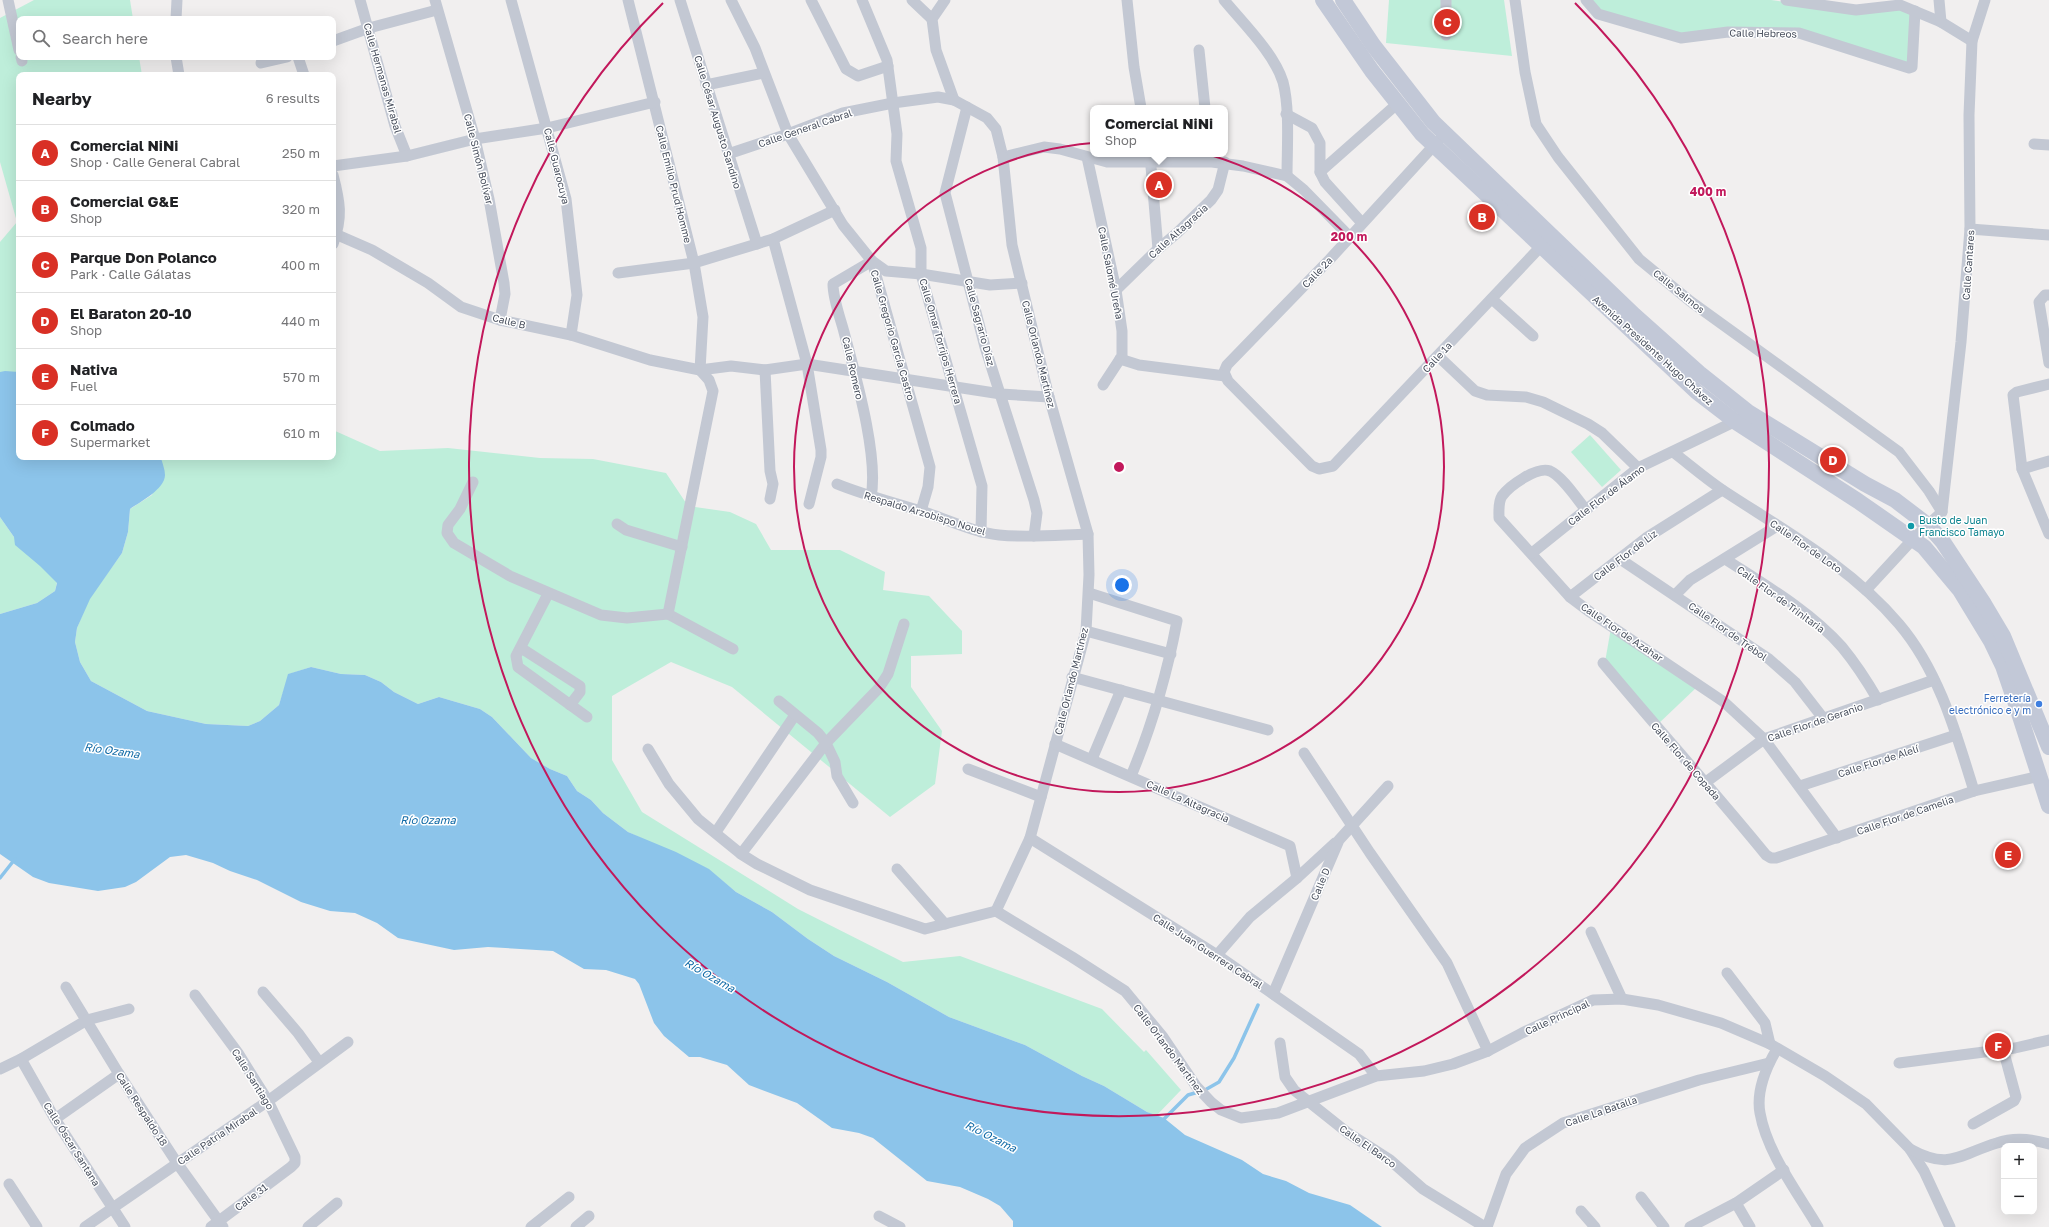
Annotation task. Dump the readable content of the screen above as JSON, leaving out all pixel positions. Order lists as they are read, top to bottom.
{
  "streets": {
    "main road": ["Avenida Presidente Hugo Chávez"],
    "street": [
      "Calle Hebreos",
      "Calle Hermanas Mirabal",
      "Calle César Augusto Sandino",
      "Calle General Cabral",
      "Calle Simón Bolívar",
      "Calle Guarocuya",
      "Calle Emilio Prud'Homme",
      "Calle Altagracia",
      "Calle Cantares",
      "Calle 2a",
      "Calle Salomé Ureña",
      "Calle Salmos",
      "Calle B",
      "Calle Sagrario Díaz",
      "Calle Gregorio García Castro",
      "Calle Omar Torrijos Herrera",
      "Calle Orlando Martínez",
      "Calle 1a",
      "Calle Romero",
      "Calle Flor de Álamo",
      "Respaldo Arzobispo Nouel",
      "Calle Flor de Loto",
      "Calle Flor de Liz",
      "Calle Flor de Trinitaria",
      "Calle Flor de Trébol",
      "Calle Flor de Azahar",
      "Calle Flor de Geranio",
      "Calle Flor de Copada",
      "Calle Flor de Alelí",
      "Calle La Altagracia",
      "Calle Flor de Camelia",
      "Calle D",
      "Calle Juan Guerrera Cabral",
      "Calle Principal",
      "Calle Santiago",
      "Calle Respaldo 18",
      "Calle La Batalla",
      "Calle Patria Mirabal",
      "Calle Óscar Santana",
      "Calle El Barco",
      "Calle 31"
    ]
  },
  "crossings": [
    ["Calle César Augusto Sandino", "Calle General Cabral"],
    ["Calle General Cabral", "Calle Sagrario Díaz"],
    ["Calle General Cabral", "Calle Gregorio García Castro"],
    ["Calle General Cabral", "Calle Omar Torrijos Herrera"],
    ["Calle General Cabral", "Calle Orlando Martínez"],
    ["Calle Simón Bolívar", "Calle B"],
    ["Calle Guarocuya", "Calle B"],
    ["Calle Emilio Prud'Homme", "Calle B"],
    ["Calle Altagracia", "Calle Salomé Ureña"],
    ["Calle Cantares", "Calle Salmos"],
    ["Calle 2a", "Avenida Presidente Hugo Chávez"],
    ["Calle 2a", "Calle 1a"],
    ["Calle B", "Calle Sagrario Díaz"],
    ["Calle B", "Calle Gregorio García Castro"],
    ["Calle B", "Calle Omar Torrijos Herrera"],
    ["Calle B", "Calle Orlando Martínez"],
    ["Calle B", "Calle Romero"],
    ["Calle Sagrario Díaz", "Respaldo Arzobispo Nouel"],
    ["Calle Gregorio García Castro", "Calle Romero"],
    ["Calle Gregorio García Castro", "Respaldo Arzobispo Nouel"],
    ["Calle Omar Torrijos Herrera", "Respaldo Arzobispo Nouel"],
    ["Avenida Presidente Hugo Chávez", "Calle 1a"],
    ["Avenida Presidente Hugo Chávez", "Calle Flor de Álamo"],
    ["Avenida Presidente Hugo Chávez", "Calle Flor de Camelia"],
    ["Calle Orlando Martínez", "Respaldo Arzobispo Nouel"],
    ["Calle Orlando Martínez", "Calle La Altagracia"],
    ["Calle Orlando Martínez", "Calle Juan Guerrera Cabral"],
    ["Calle Orlando Martínez", "Calle Principal"],
    ["Calle Romero", "Respaldo Arzobispo Nouel"],
    ["Calle Flor de Álamo", "Calle Flor de Loto"],
    ["Calle Flor de Álamo", "Calle Flor de Azahar"],
    ["Calle Flor de Loto", "Calle Flor de Liz"],
    ["Calle Flor de Loto", "Calle Flor de Geranio"],
    ["Calle Flor de Loto", "Calle Flor de Alelí"],
    ["Calle Flor de Loto", "Calle Flor de Camelia"],
    ["Calle Flor de Liz", "Calle Flor de Trébol"],
    ["Calle Flor de Liz", "Calle Flor de Azahar"],
    ["Calle Flor de Trinitaria", "Calle Flor de Geranio"],
    ["Calle Flor de Trébol", "Calle Flor de Geranio"],
    ["Calle Flor de Azahar", "Calle Flor de Geranio"],
    ["Calle Flor de Azahar", "Calle Flor de Alelí"],
    ["Calle Flor de Azahar", "Calle Flor de Camelia"],
    ["Calle Flor de Geranio", "Calle Flor de Copada"],
    ["Calle Flor de Copada", "Calle Flor de Camelia"],
    ["Calle D", "Calle Juan Guerrera Cabral"],
    ["Calle Juan Guerrera Cabral", "Calle Principal"],
    ["Calle Principal", "Calle El Barco"],
    ["Calle Santiago", "Calle Patria Mirabal"],
    ["Calle Santiago", "Calle 31"],
    ["Calle Respaldo 18", "Calle Patria Mirabal"],
    ["Calle Respaldo 18", "Calle 31"],
    ["Calle La Batalla", "Calle El Barco"],
    ["Calle Patria Mirabal", "Calle Óscar Santana"]
  ],
  "water": ["Río Ozama"],
  "places": ["Busto de Juan Francisco Tamayo", "Ferretería electrónico e y m"],
  "page": {
    "pins": [
      "C",
      "A",
      "B",
      "D",
      "E",
      "F"
    ],
    "search": "Search here",
    "heading": ["Nearby", "6 results"],
    "popup": ["Comercial NiNi", "Shop"],
    "list": [
      {
        "mark": "A",
        "name": "Comercial NiNi",
        "note": "Shop · Calle General Cabral",
        "value": "250 m"
      },
      {
        "mark": "B",
        "name": "Comercial G&E",
        "note": "Shop",
        "value": "320 m"
      },
      {
        "mark": "C",
        "name": "Parque Don Polanco",
        "note": "Park · Calle Gálatas",
        "value": "400 m"
      },
      {
        "mark": "D",
        "name": "El Baraton 20-10",
        "note": "Shop",
        "value": "440 m"
      },
      {
        "mark": "E",
        "name": "Nativa",
        "note": "Fuel",
        "value": "570 m"
      },
      {
        "mark": "F",
        "name": "Colmado",
        "note": "Supermarket",
        "value": "610 m"
      }
    ],
    "map_buttons": ["+", "−"]
  },
  "rings": ["400 m", "200 m"]
}
